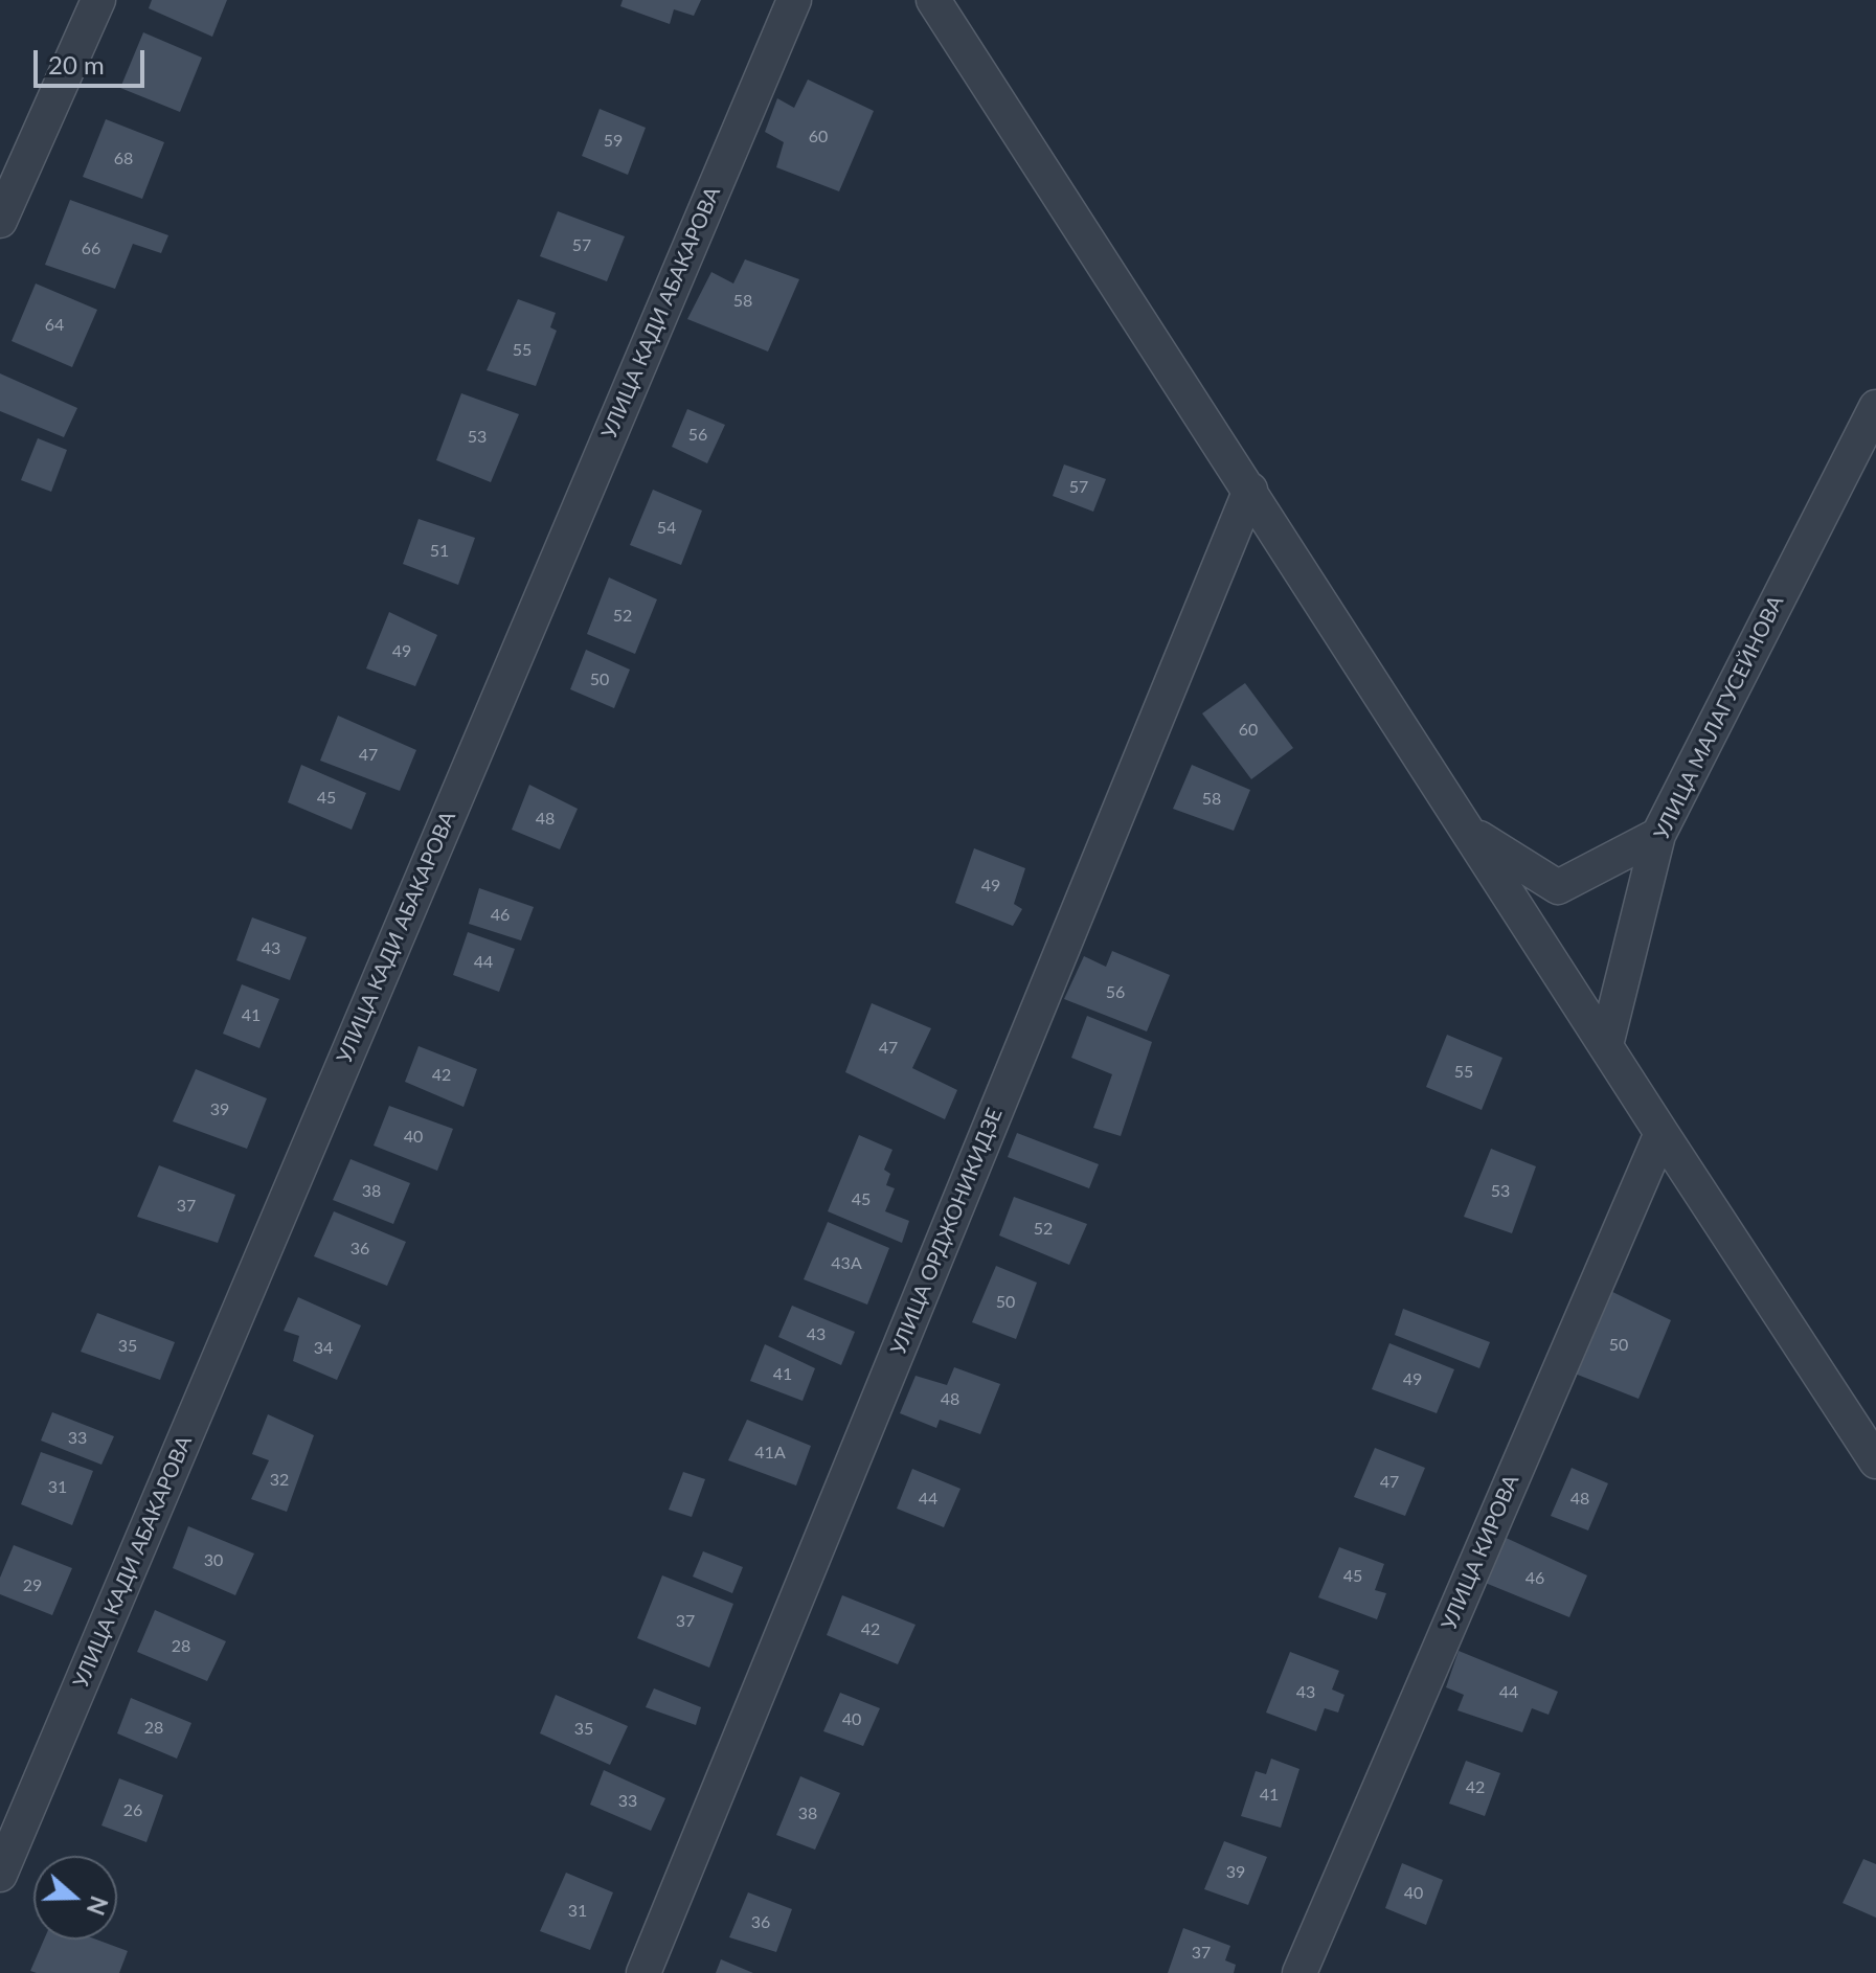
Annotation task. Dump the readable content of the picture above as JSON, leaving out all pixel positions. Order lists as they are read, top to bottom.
{
  "streets": {
    "street": [
      "УЛИЦА КАДИ АБАКАРОВА",
      "УЛИЦА МАЛАГУСЕЙНОВА",
      "УЛИЦА ОРДЖОНИКИДЗЕ",
      "УЛИЦА КИРОВА"
    ]
  },
  "house_numbers": [
    "60",
    "59",
    "68",
    "57",
    "66",
    "58",
    "64",
    "55",
    "56",
    "53",
    "57",
    "54",
    "51",
    "52",
    "49",
    "50",
    "60",
    "47",
    "45",
    "58",
    "48",
    "49",
    "46",
    "43",
    "44",
    "56",
    "41",
    "47",
    "55",
    "42",
    "39",
    "40",
    "38",
    "53",
    "45",
    "37",
    "52",
    "36",
    "43А",
    "50",
    "43",
    "50",
    "35",
    "34",
    "41",
    "49",
    "48",
    "33",
    "41А",
    "32",
    "47",
    "31",
    "44",
    "48",
    "30",
    "45",
    "46",
    "29",
    "37",
    "42",
    "28",
    "43",
    "44",
    "40",
    "28",
    "35",
    "42",
    "41",
    "33",
    "26",
    "38",
    "39",
    "40",
    "31",
    "36",
    "37"
  ],
  "scale_bar": "20 m",
  "north": "right"
}
